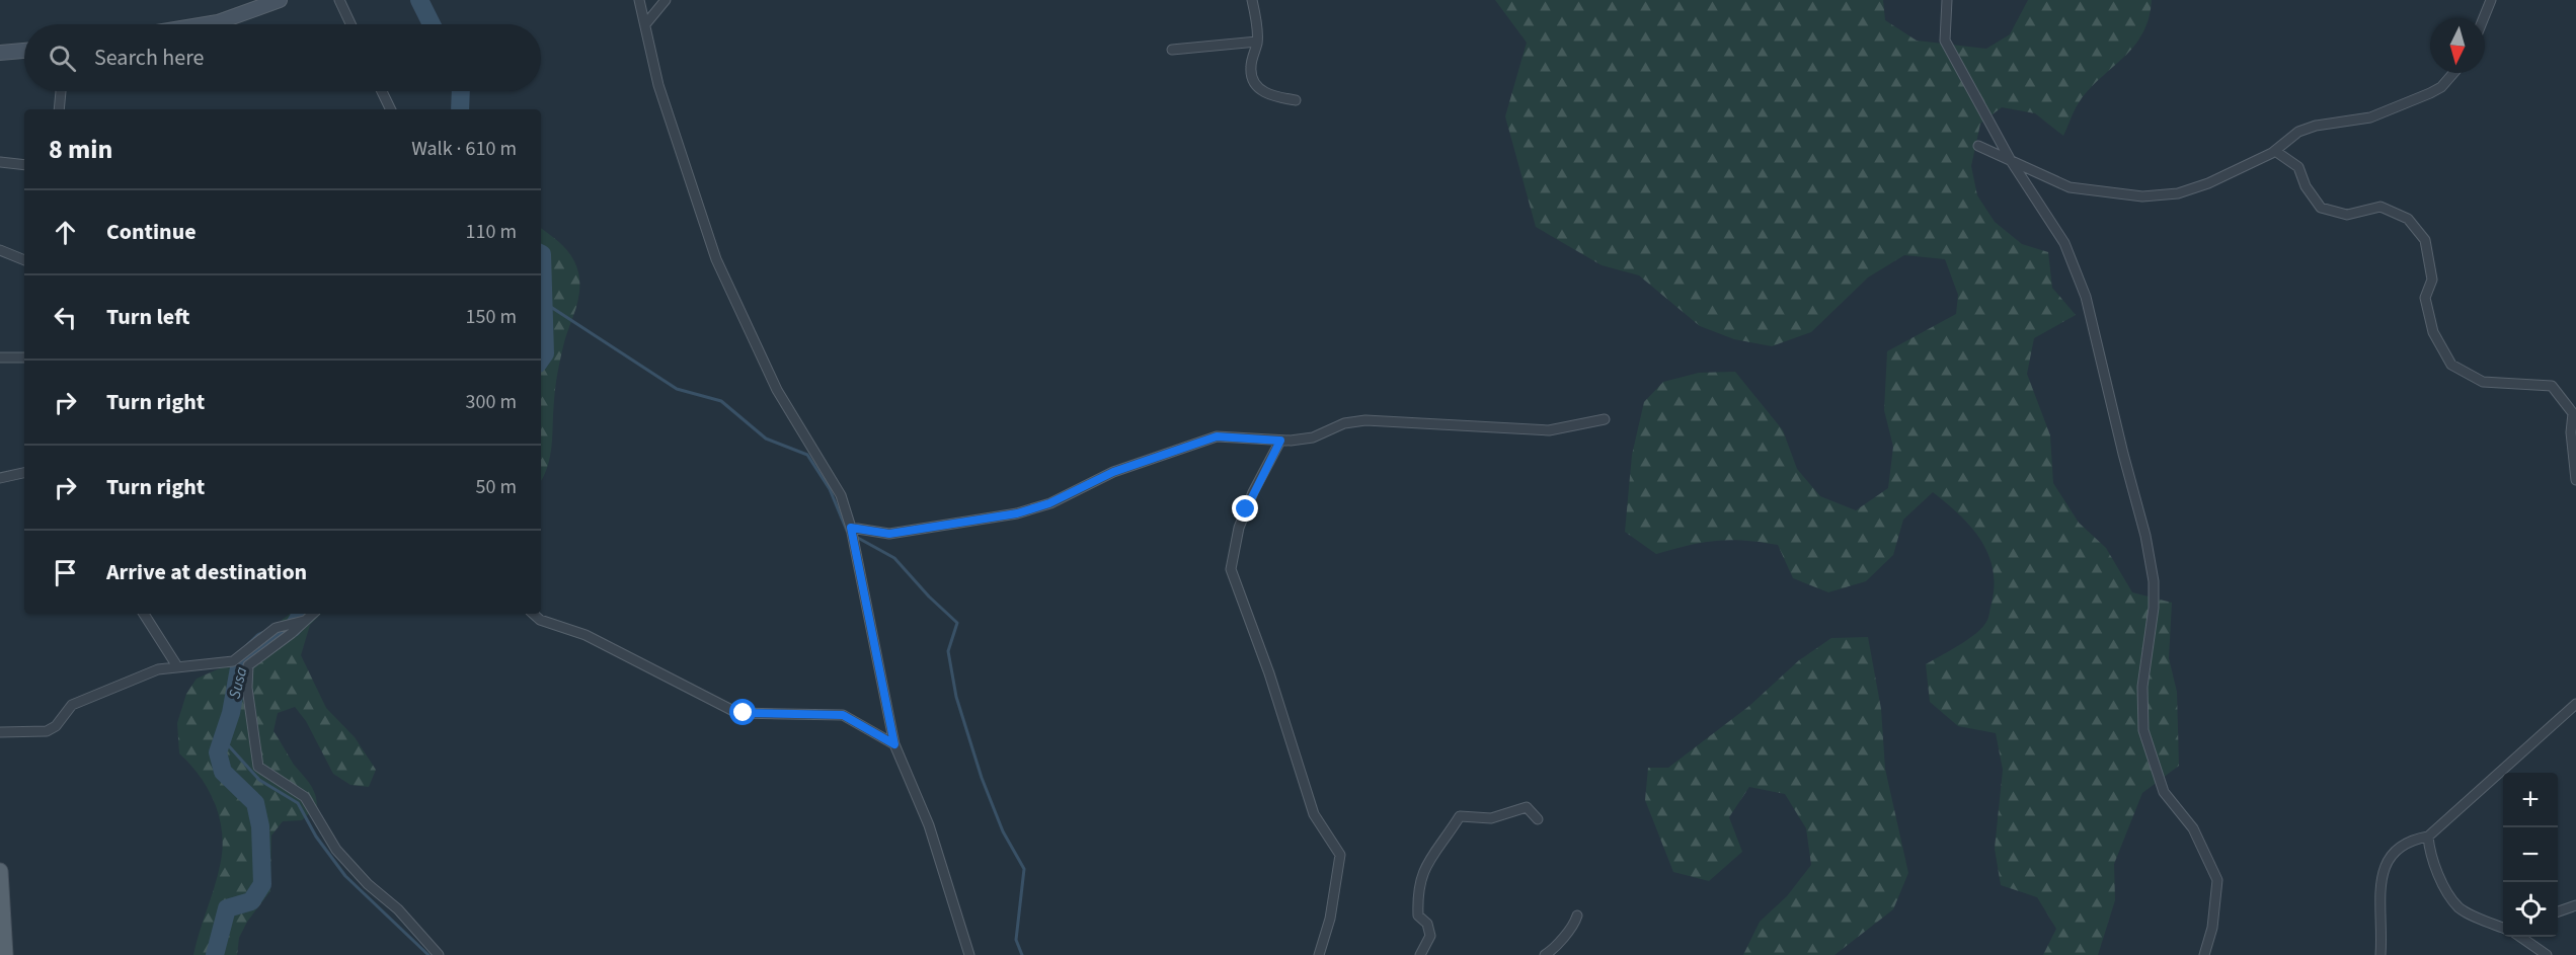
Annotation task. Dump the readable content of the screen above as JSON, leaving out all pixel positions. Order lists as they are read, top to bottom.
{
  "water": ["Susa"],
  "north": "bottom",
  "page": {
    "search": "Search here",
    "heading": ["8 min", "Walk · 610 m"],
    "list": [
      ["Continue", "110 m"],
      ["Turn left", "150 m"],
      ["Turn right", "300 m"],
      ["Turn right", "50 m"],
      "Arrive at destination"
    ],
    "map_buttons": ["+", "−"]
  }
}
